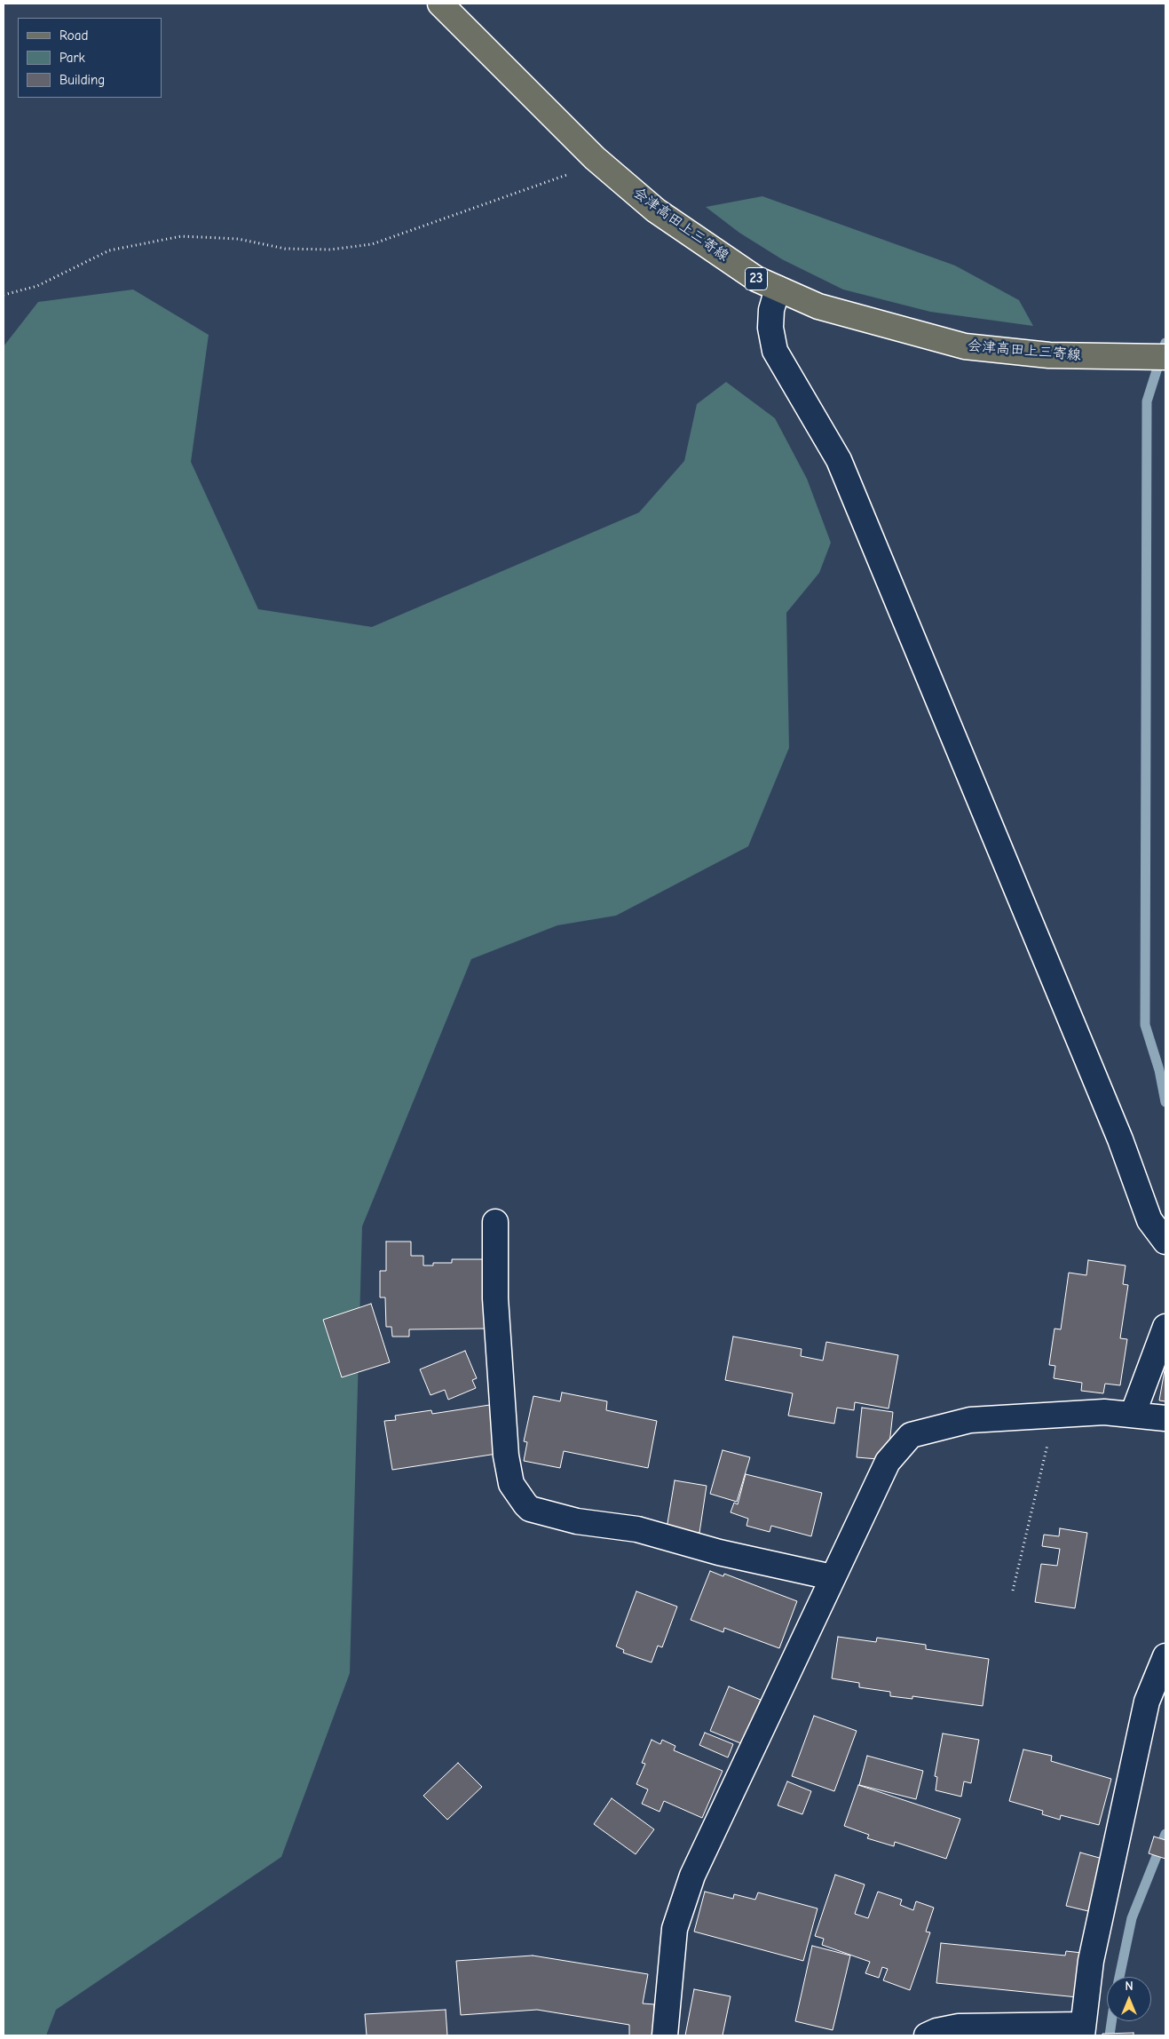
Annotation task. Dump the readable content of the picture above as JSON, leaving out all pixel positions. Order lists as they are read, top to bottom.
{
  "streets": {
    "main road": ["会津高田上三寄線", "23"]
  },
  "legend": ["Road", "Park", "Building"],
  "north": "top"
}
